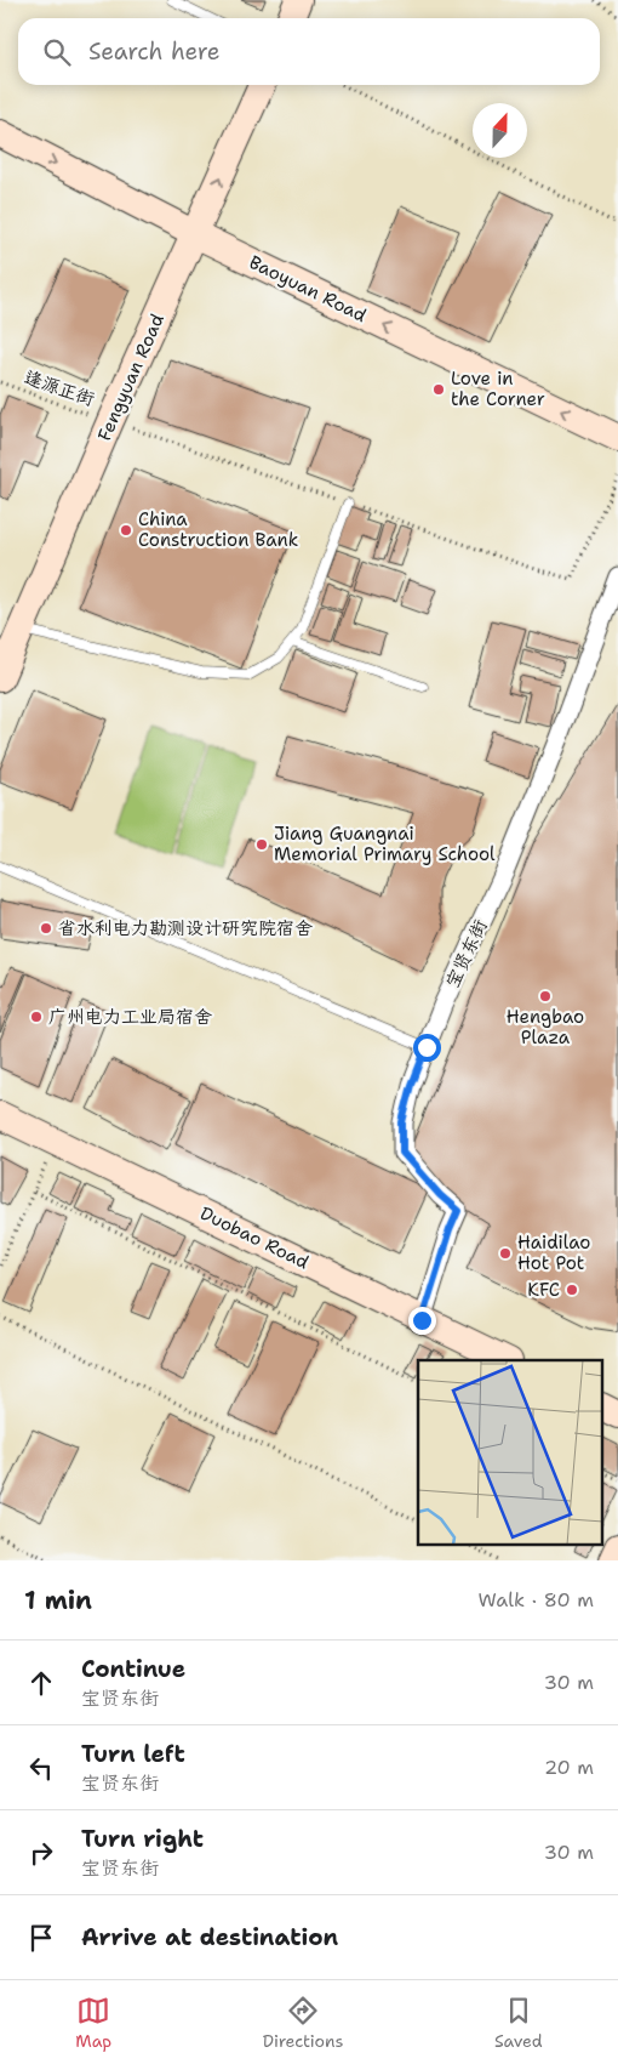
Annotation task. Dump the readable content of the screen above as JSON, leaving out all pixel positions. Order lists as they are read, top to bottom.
{
  "streets": {
    "street": [
      "Baoyuan Road",
      "Fengyuan Road",
      "宝贤东街",
      "Duobao Road"
    ],
    "path": ["逢源正街"]
  },
  "crossings": [
    ["Baoyuan Road", "Fengyuan Road"],
    ["Fengyuan Road", "逢源正街"],
    ["宝贤东街", "Duobao Road"]
  ],
  "places": [
    "Love in the Corner",
    "China Construction Bank",
    "Jiang Guangnai Memorial Primary School",
    "省水利电力勘测设计研究院宿舍",
    "Hengbao Plaza",
    "广州电力工业局宿舍",
    "Haidilao Hot Pot",
    "KFC"
  ],
  "north": "top",
  "page": {
    "search": "Search here",
    "heading": ["1 min", "Walk · 80 m"],
    "list": [
      ["Continue", "宝贤东街", "30 m"],
      ["Turn left", "宝贤东街", "20 m"],
      ["Turn right", "宝贤东街", "30 m"],
      "Arrive at destination"
    ],
    "nav": ["Map", "Directions", "Saved"]
  }
}
